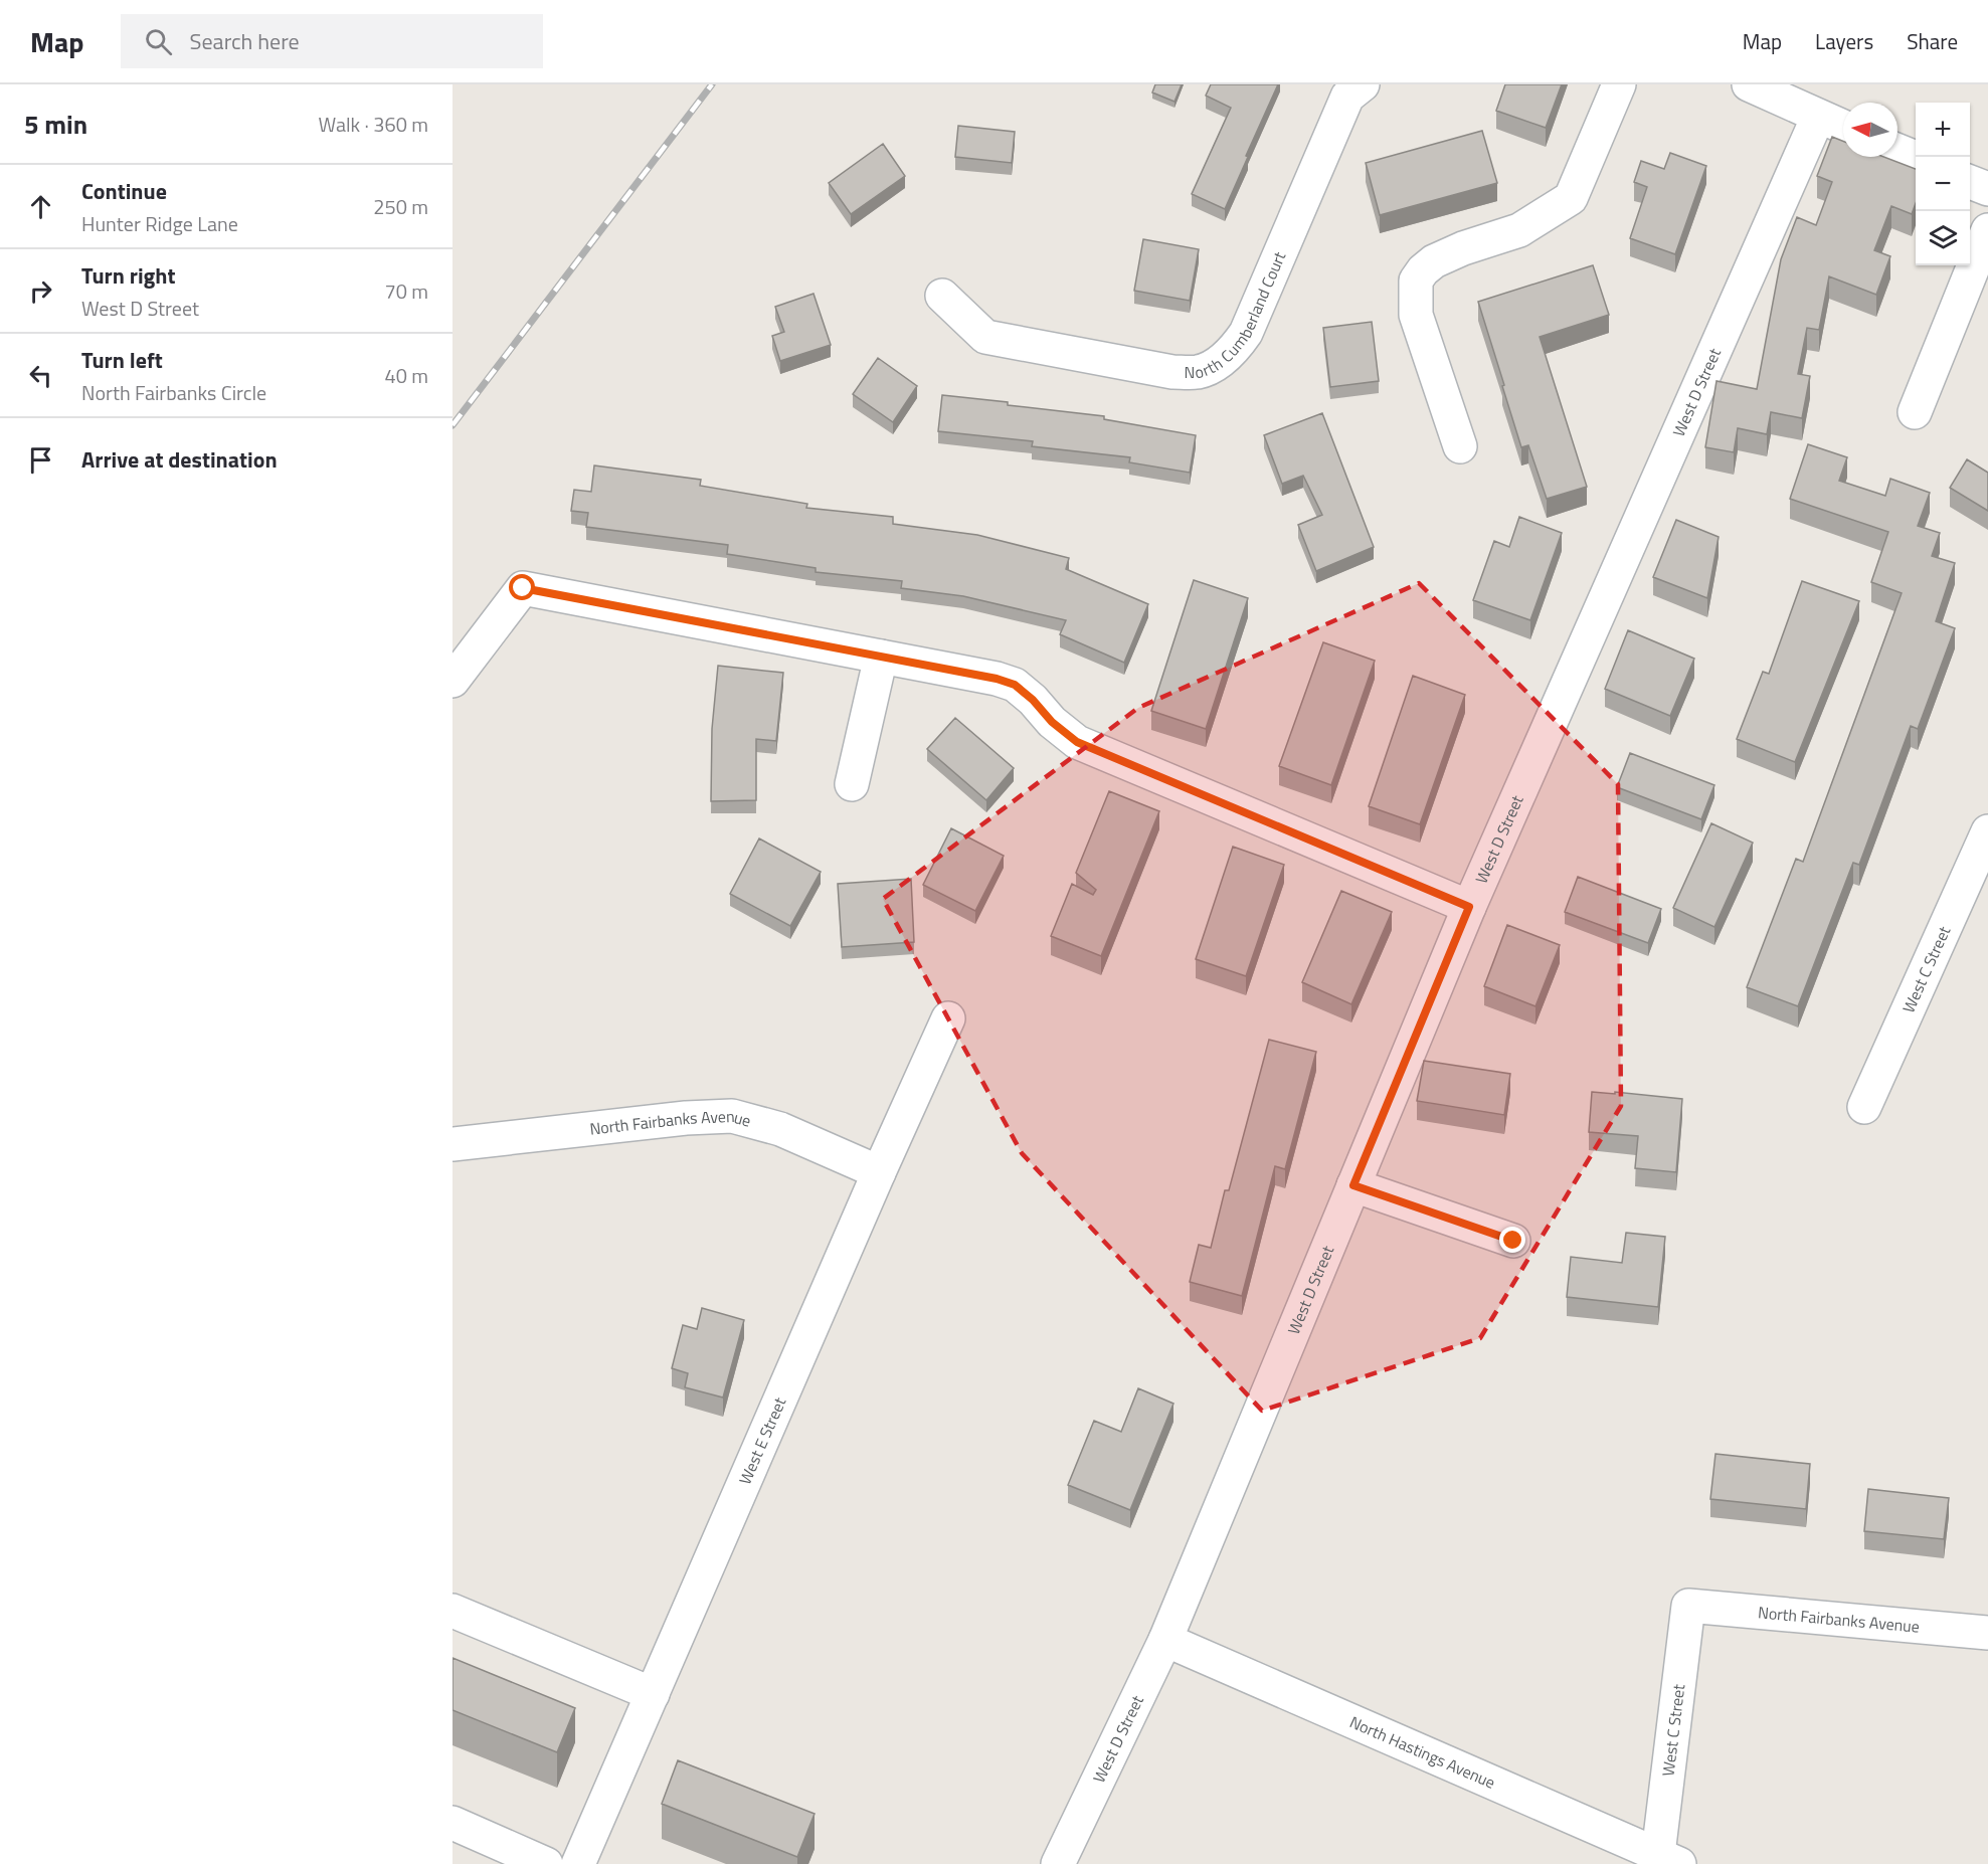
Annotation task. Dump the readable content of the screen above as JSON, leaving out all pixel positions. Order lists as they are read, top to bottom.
{
  "streets": {
    "street": [
      "North Cumberland Court",
      "West D Street",
      "West C Street",
      "North Fairbanks Avenue",
      "West E Street",
      "North Hastings Avenue"
    ]
  },
  "crossings": [
    ["West D Street", "North Hastings Avenue"],
    ["West C Street", "North Fairbanks Avenue"],
    ["West C Street", "North Hastings Avenue"],
    ["North Fairbanks Avenue", "West E Street"]
  ],
  "north": "left",
  "page": {
    "header": "Map",
    "search": "Search here",
    "nav": ["Map", "Layers", "Share"],
    "heading": ["5 min", "Walk · 360 m"],
    "map_buttons": ["+", "−"],
    "list": [
      ["Continue", "Hunter Ridge Lane", "250 m"],
      ["Turn right", "West D Street", "70 m"],
      ["Turn left", "North Fairbanks Circle", "40 m"],
      "Arrive at destination"
    ]
  }
}
